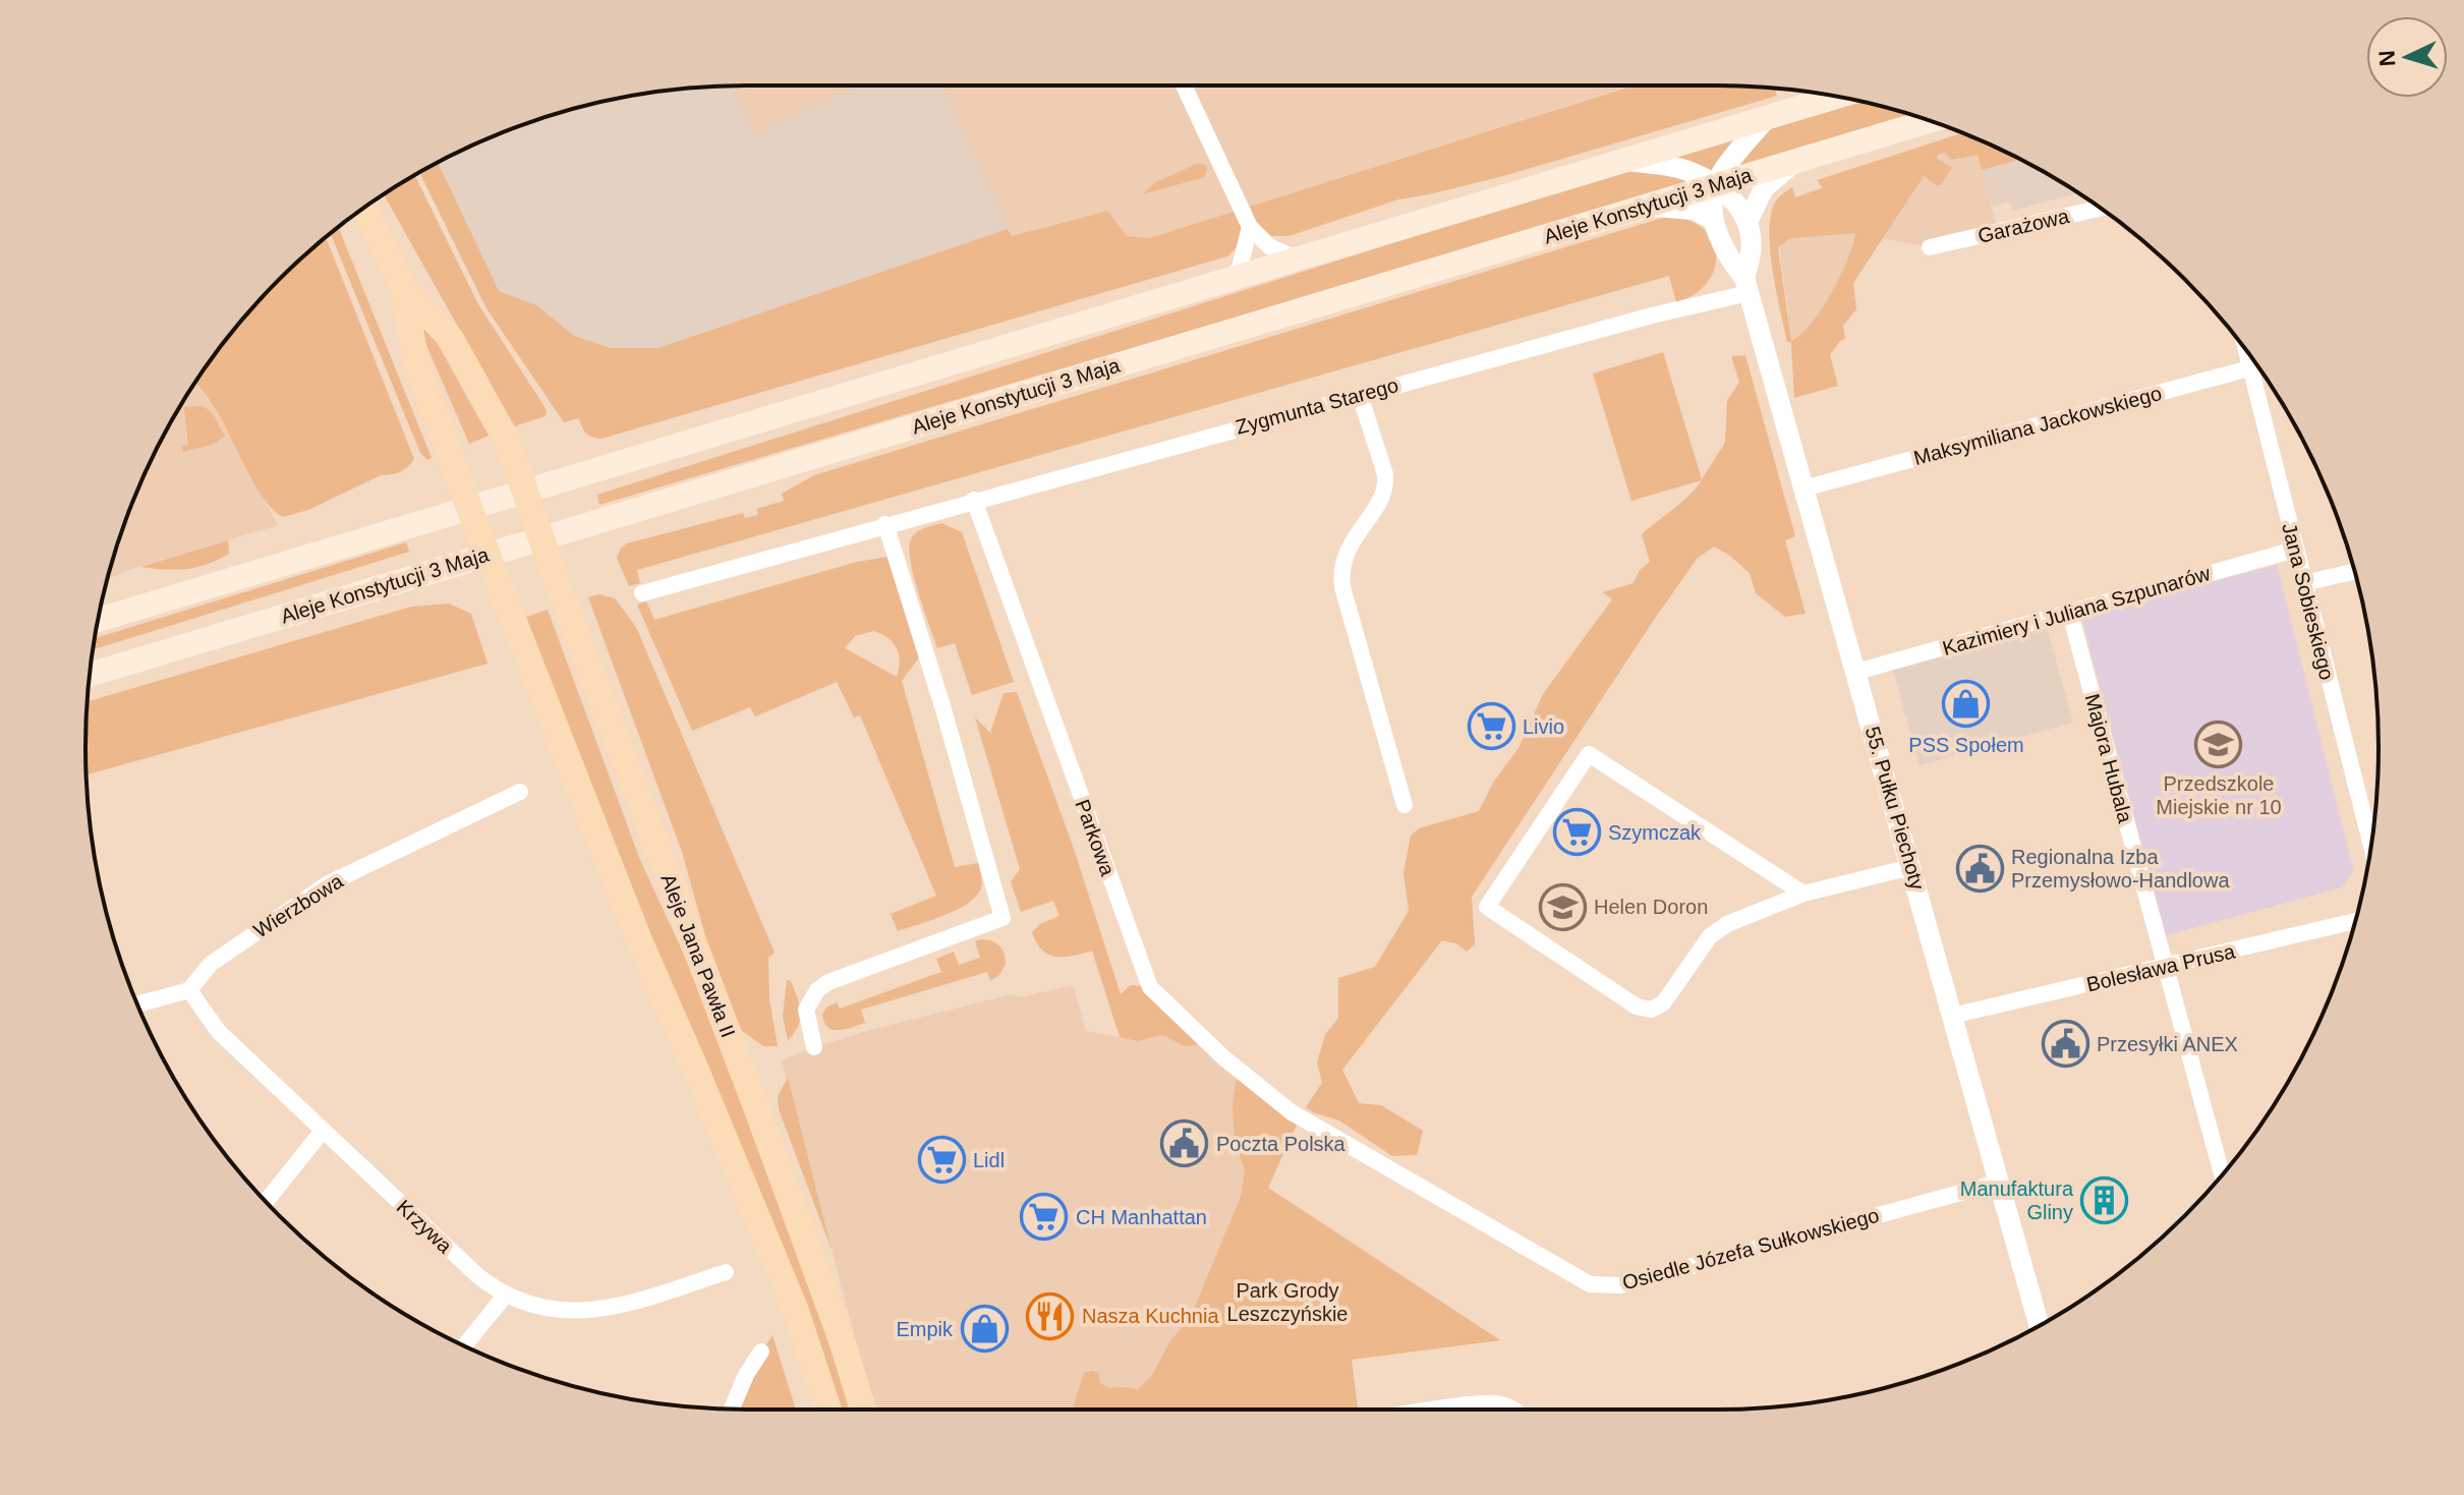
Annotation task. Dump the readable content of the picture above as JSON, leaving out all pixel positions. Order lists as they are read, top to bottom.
{
  "streets": {
    "main road": ["Aleje Konstytucji 3 Maja", "Aleje Jana Pawła II"],
    "street": [
      "Garażowa",
      "Zygmunta Starego",
      "Maksymiliana Jackowskiego",
      "Jana Sobieskiego",
      "Kazimiery i Juliana Szpunarów",
      "Majora Hubala",
      "55. Pułku Piechoty",
      "Parkowa",
      "Wierzbowa",
      "Bolesława Prusa",
      "Krzywa",
      "Osiedle Józefa Sułkowskiego"
    ]
  },
  "crossings": [
    ["Aleje Konstytucji 3 Maja", "55. Pułku Piechoty"],
    ["Aleje Konstytucji 3 Maja", "Aleje Jana Pawła II"],
    ["Zygmunta Starego", "55. Pułku Piechoty"],
    ["Zygmunta Starego", "Parkowa"],
    ["Maksymiliana Jackowskiego", "Jana Sobieskiego"],
    ["Maksymiliana Jackowskiego", "55. Pułku Piechoty"],
    ["Jana Sobieskiego", "Kazimiery i Juliana Szpunarów"],
    ["Kazimiery i Juliana Szpunarów", "Majora Hubala"],
    ["Kazimiery i Juliana Szpunarów", "55. Pułku Piechoty"],
    ["Majora Hubala", "Bolesława Prusa"],
    ["55. Pułku Piechoty", "Bolesława Prusa"],
    ["55. Pułku Piechoty", "Osiedle Józefa Sułkowskiego"],
    ["Parkowa", "Osiedle Józefa Sułkowskiego"],
    ["Wierzbowa", "Krzywa"]
  ],
  "parks": ["Park Grody Leszczyńskie"],
  "places": {
    "shop": ["PSS Społem", "Empik"],
    "supermarket": [
      "Livio",
      "Szymczak",
      "Lidl",
      "CH Manhattan"
    ],
    "school or university": ["Przedszkole Miejskie nr 10", "Helen Doron"],
    "public building": ["Regionalna Izba Przemysłowo-Handlowa", "Przesyłki ANEX", "Poczta Polska"],
    "building": ["Manufaktura Gliny"],
    "restaurant": ["Nasza Kuchnia"]
  },
  "north": "left"
}
